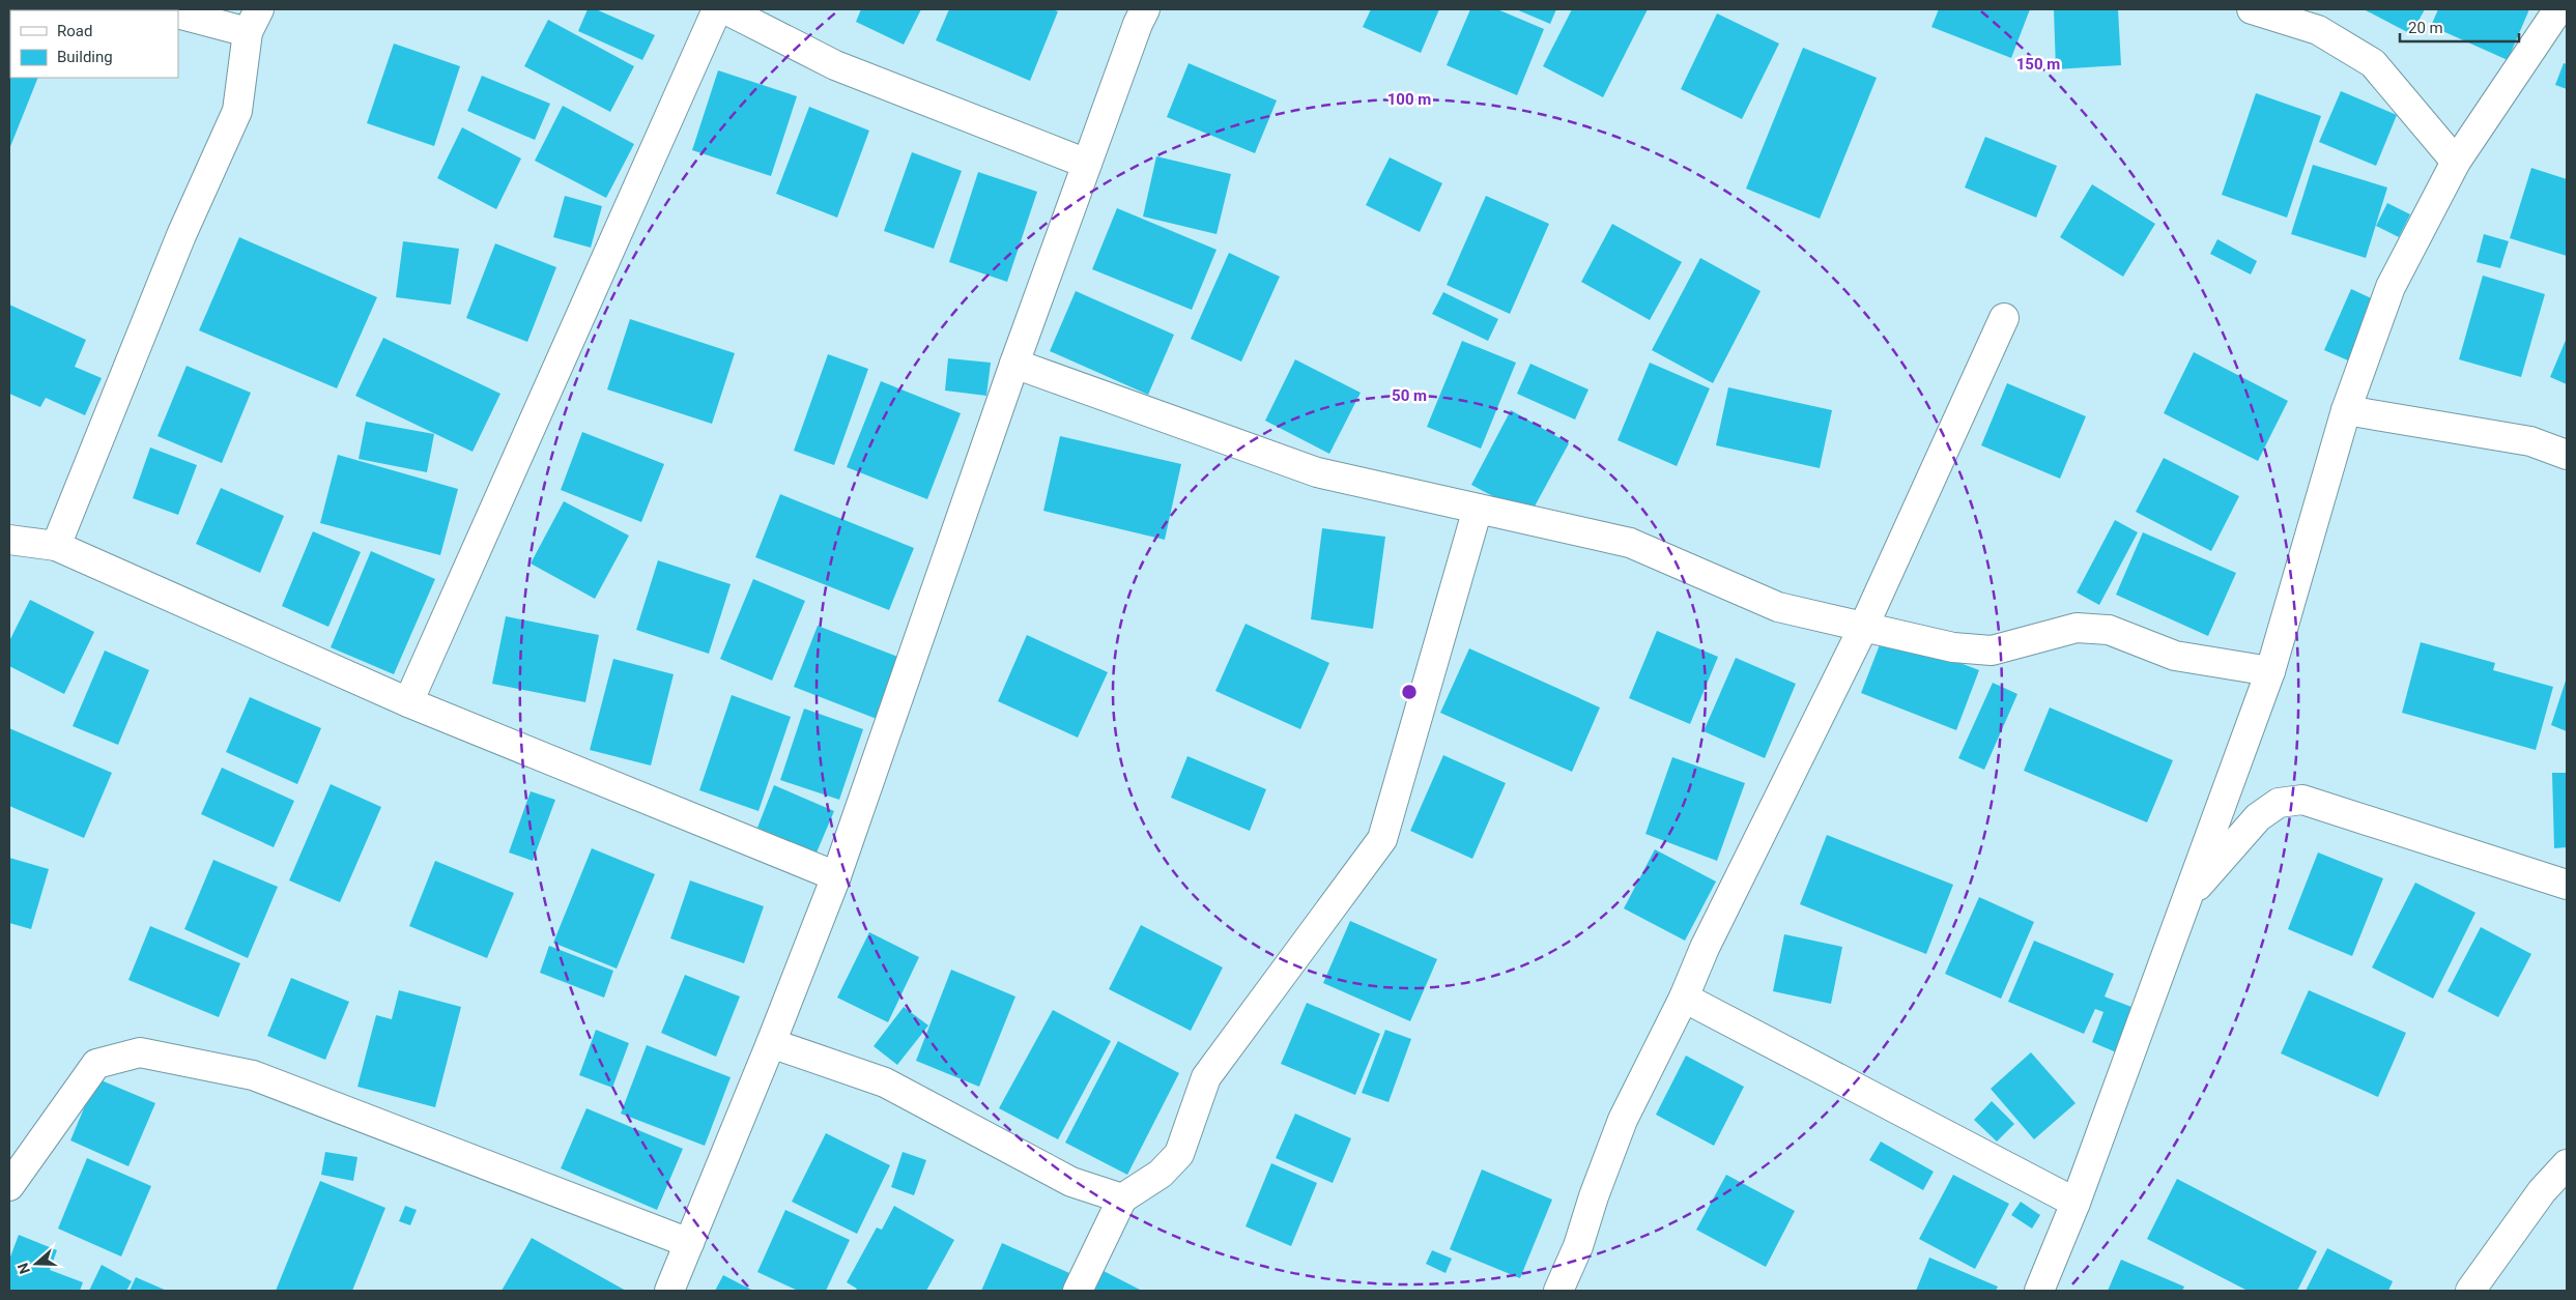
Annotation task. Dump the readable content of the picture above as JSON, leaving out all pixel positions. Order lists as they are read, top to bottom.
{
  "legend": ["Road", "Building"],
  "scale_bar": "20 m",
  "north": "left",
  "rings": ["150 m", "100 m", "50 m"]
}
